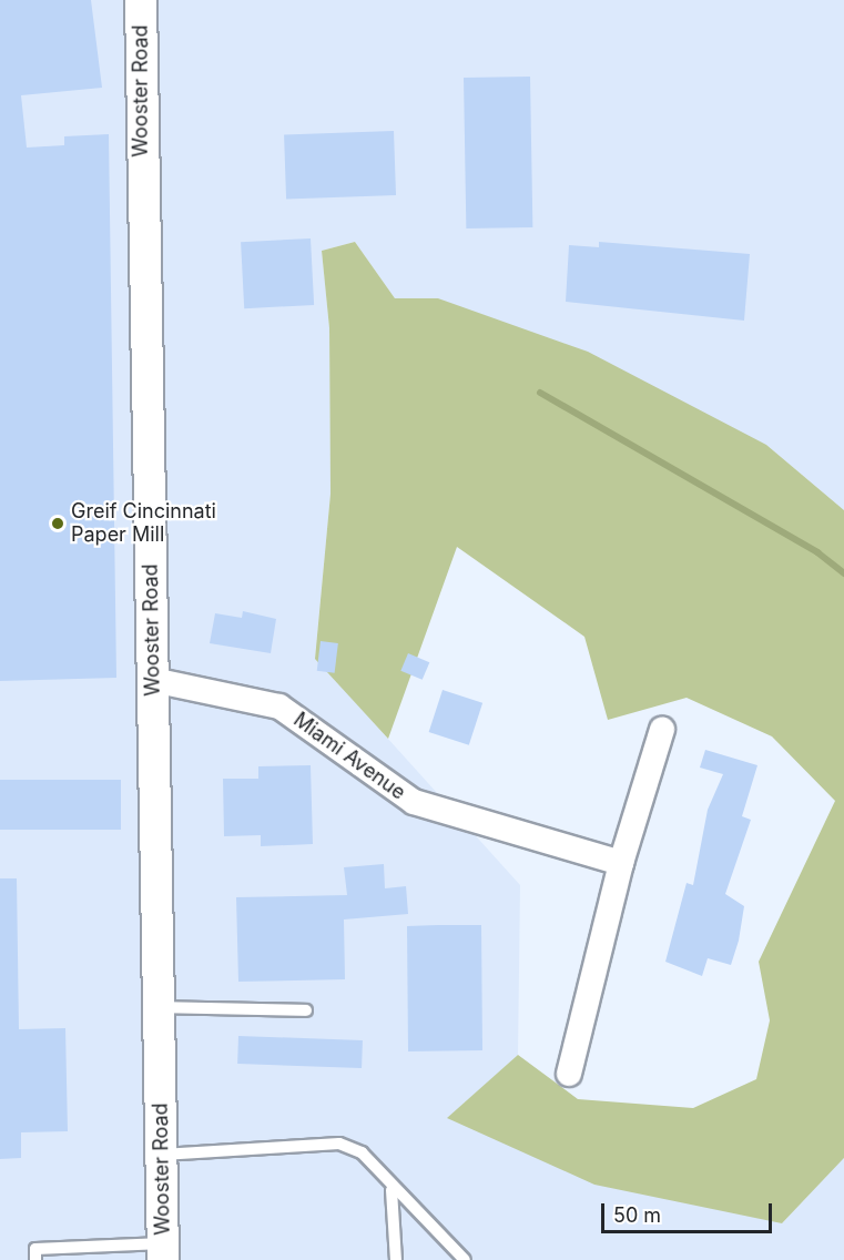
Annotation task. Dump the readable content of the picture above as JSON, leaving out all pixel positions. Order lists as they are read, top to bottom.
{
  "streets": {
    "street": ["Wooster Road", "Miami Avenue"]
  },
  "crossings": [
    ["Wooster Road", "Miami Avenue"]
  ],
  "places": ["Greif Cincinnati Paper Mill"],
  "scale_bar": "50 m"
}
